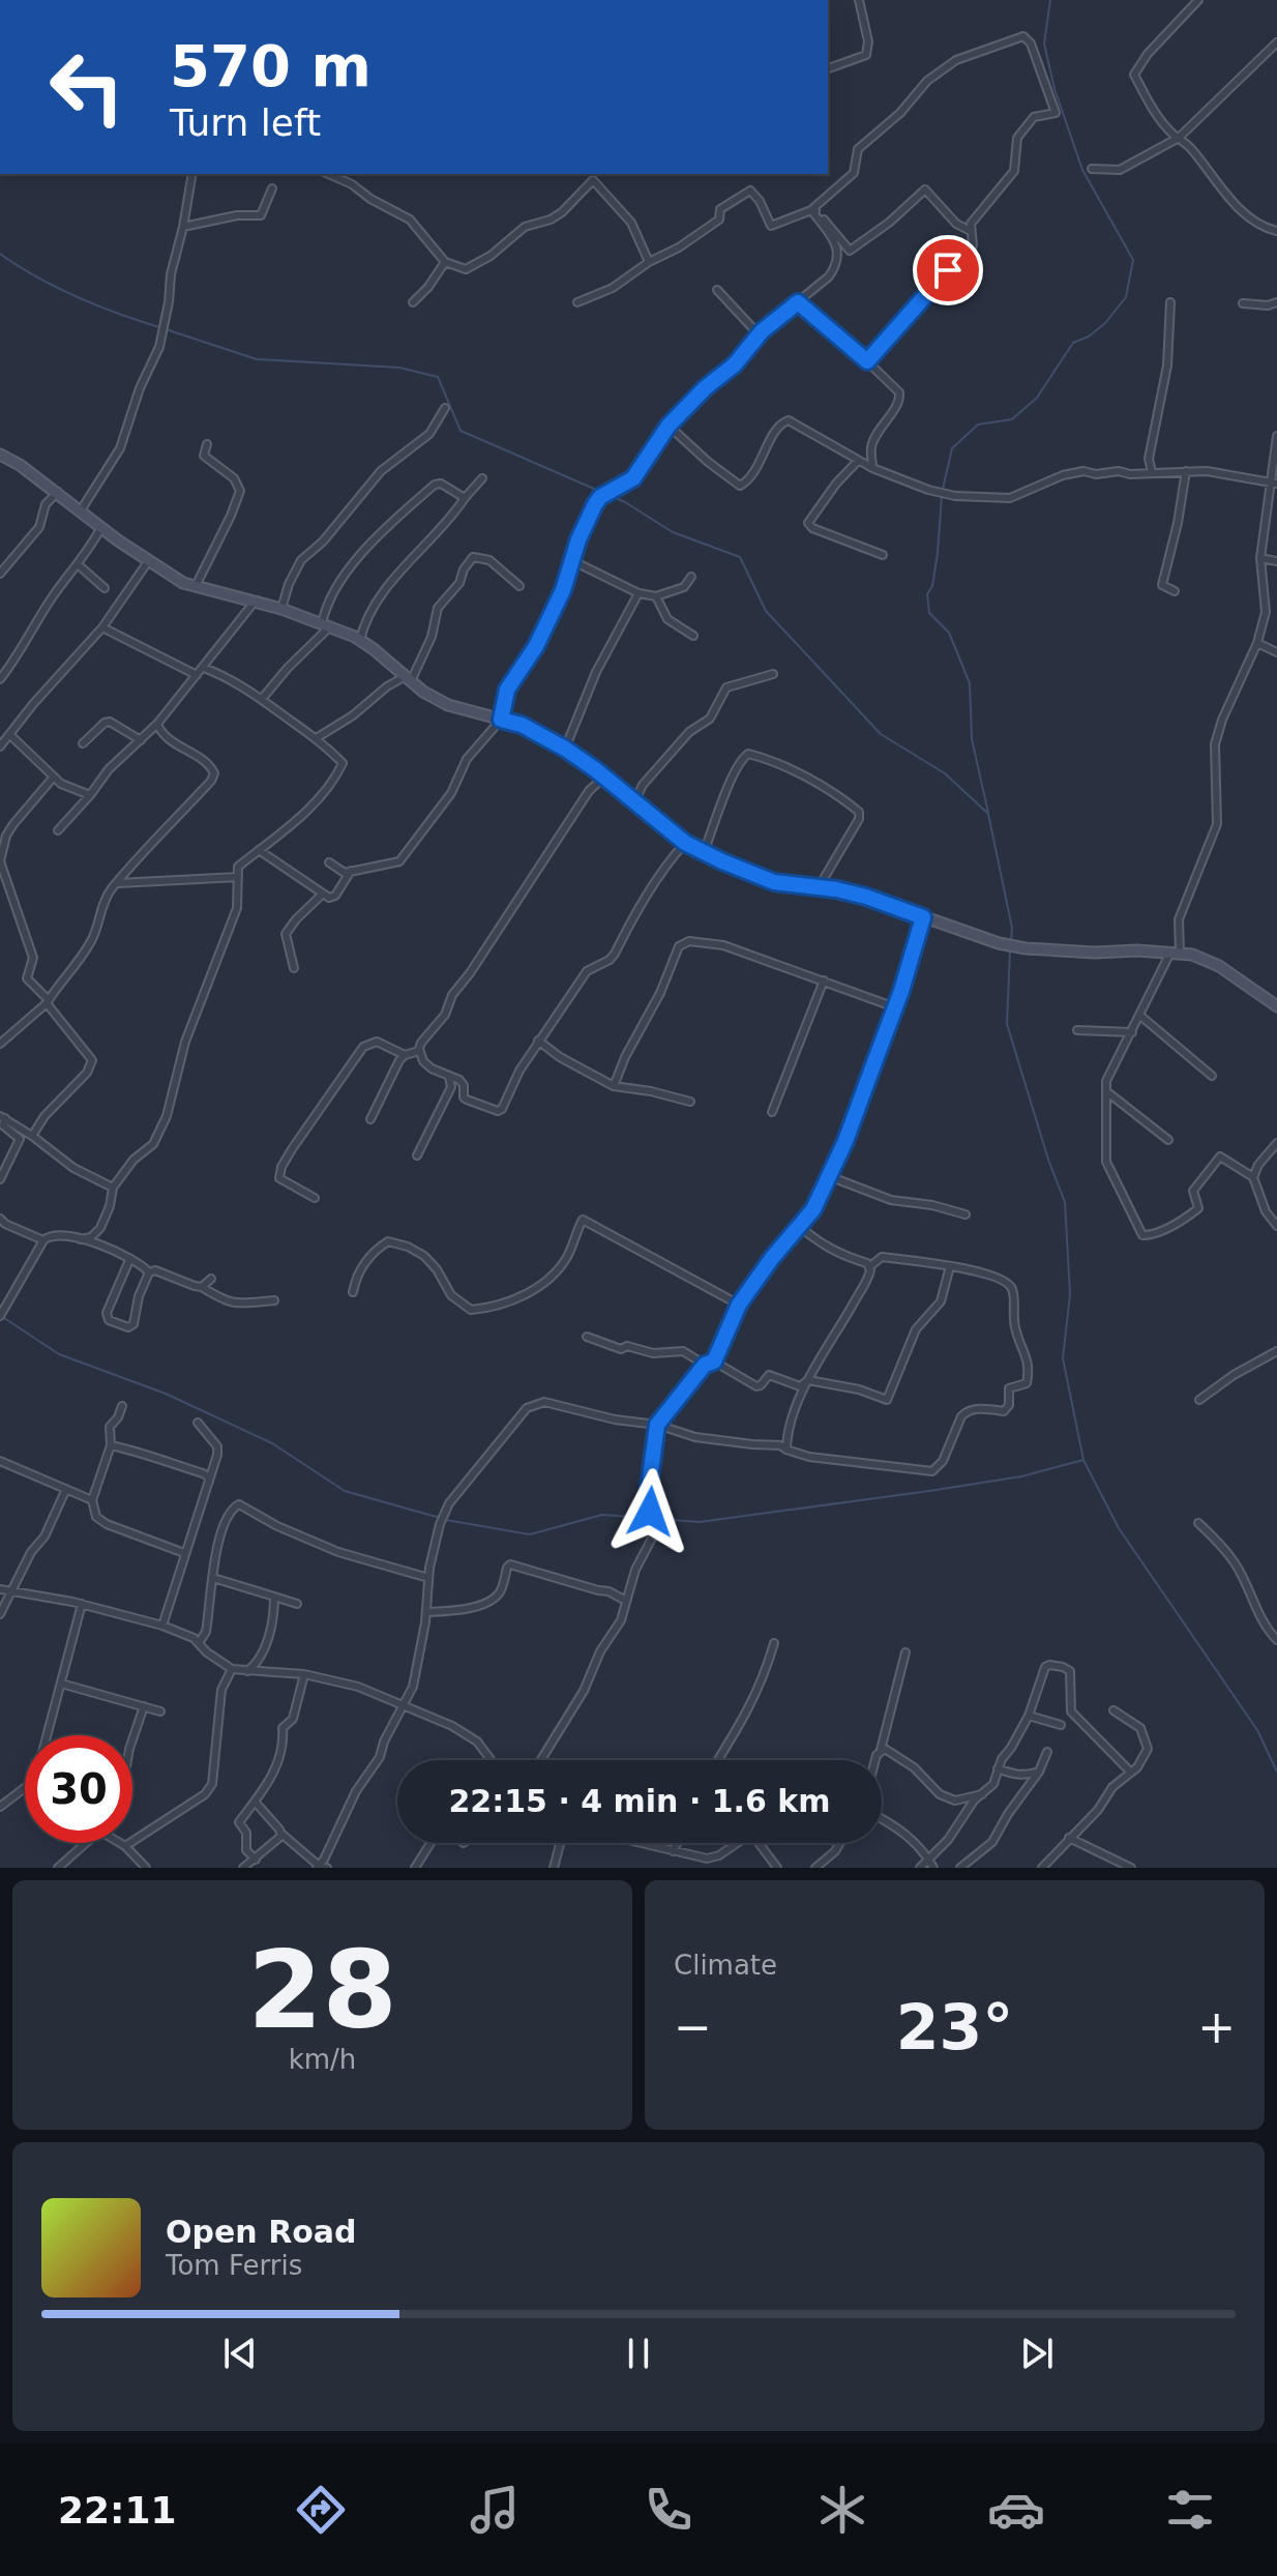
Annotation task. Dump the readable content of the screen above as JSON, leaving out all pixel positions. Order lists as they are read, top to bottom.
{
  "page": {
    "turn": ["570 m", "Turn left"],
    "limit": "30",
    "trip": "22:15 · 4 min · 1.6 km",
    "tile": [
      ["28", "km/h"],
      "Climate"
    ],
    "heat": ["−", "23°", "+"],
    "song": ["Open Road", "Tom Ferris"],
    "tabs": "22:11"
  }
}
